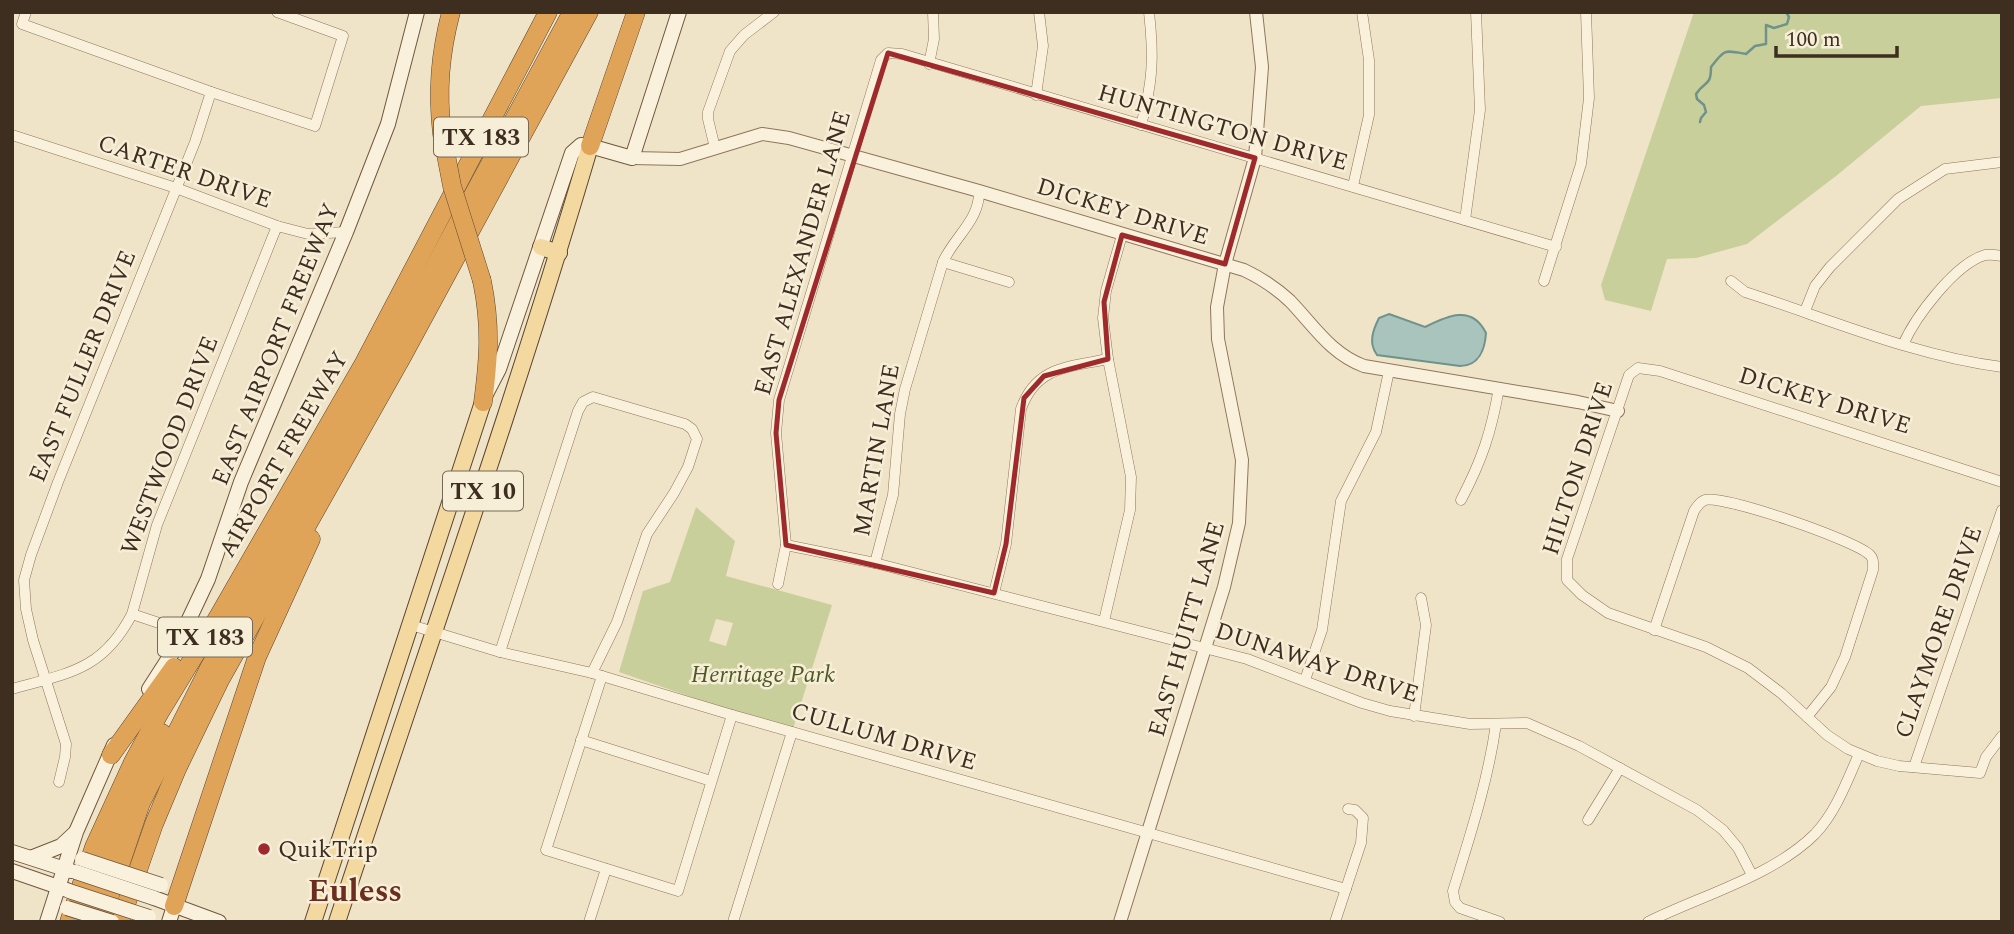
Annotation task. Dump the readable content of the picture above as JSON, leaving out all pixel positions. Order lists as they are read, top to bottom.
{
  "streets": {
    "highway": ["TX 183", "AIRPORT FREEWAY"],
    "main road": ["DICKEY DRIVE", "EAST AIRPORT FREEWAY", "TX 10"],
    "street": [
      "HUNTINGTON DRIVE",
      "CARTER DRIVE",
      "EAST ALEXANDER LANE",
      "EAST FULLER DRIVE",
      "WESTWOOD DRIVE",
      "MARTIN LANE",
      "HILTON DRIVE",
      "EAST HUITT LANE",
      "CLAYMORE DRIVE",
      "DUNAWAY DRIVE",
      "CULLUM DRIVE"
    ]
  },
  "crossings": [
    ["HUNTINGTON DRIVE", "EAST ALEXANDER LANE"],
    ["HUNTINGTON DRIVE", "EAST HUITT LANE"],
    ["CARTER DRIVE", "EAST AIRPORT FREEWAY"],
    ["CARTER DRIVE", "EAST FULLER DRIVE"],
    ["CARTER DRIVE", "WESTWOOD DRIVE"],
    ["DICKEY DRIVE", "EAST ALEXANDER LANE"],
    ["DICKEY DRIVE", "MARTIN LANE"],
    ["DICKEY DRIVE", "HILTON DRIVE"],
    ["DICKEY DRIVE", "TX 10"],
    ["DICKEY DRIVE", "EAST HUITT LANE"],
    ["EAST ALEXANDER LANE", "DUNAWAY DRIVE"],
    ["EAST FULLER DRIVE", "WESTWOOD DRIVE"],
    ["MARTIN LANE", "DUNAWAY DRIVE"],
    ["TX 10", "CULLUM DRIVE"],
    ["EAST HUITT LANE", "DUNAWAY DRIVE"],
    ["EAST HUITT LANE", "CULLUM DRIVE"]
  ],
  "districts": ["Euless"],
  "parks": ["Herritage Park"],
  "places": ["QuikTrip"],
  "scale_bar": "100 m"
}
